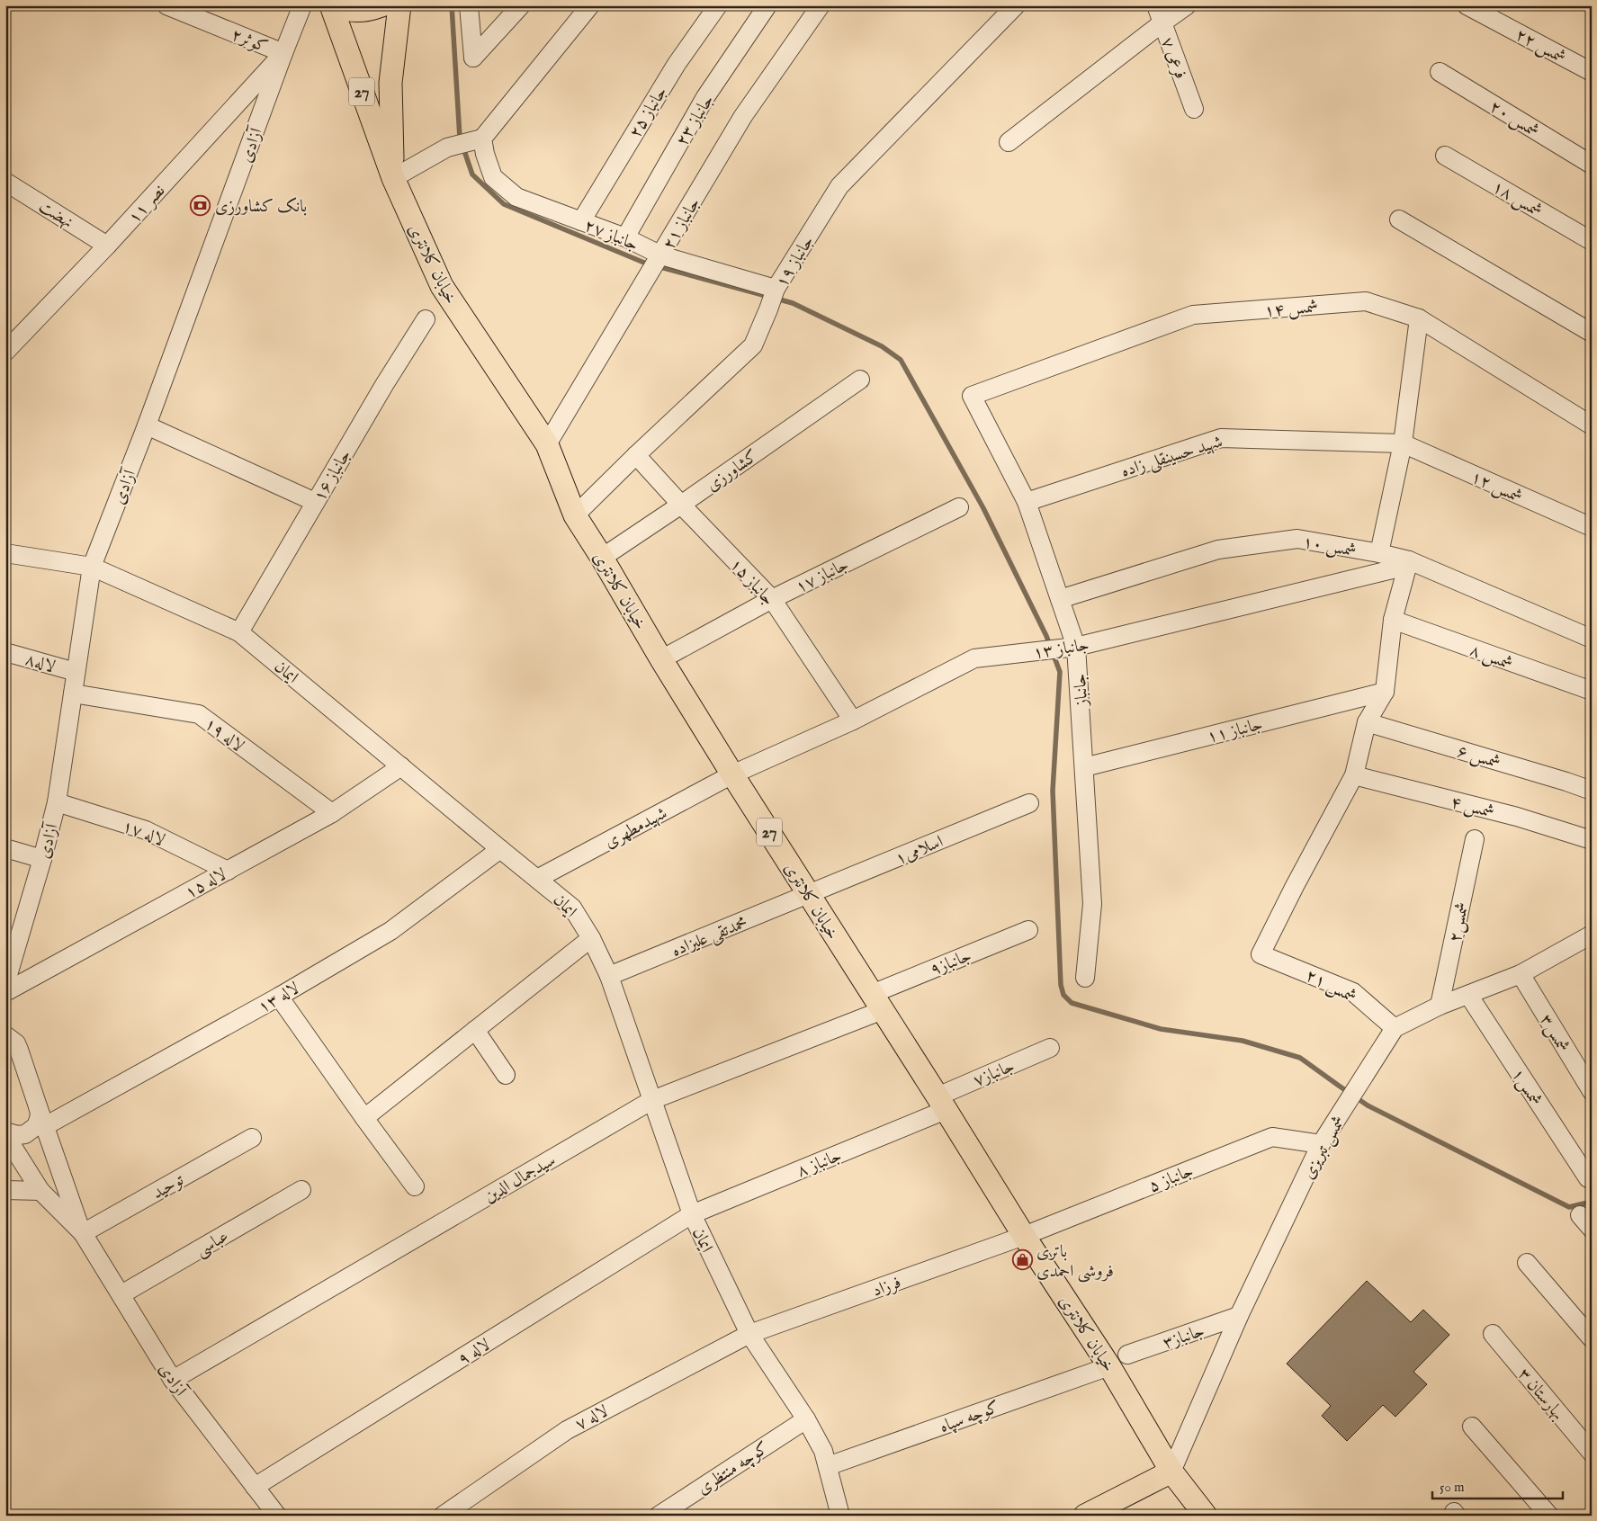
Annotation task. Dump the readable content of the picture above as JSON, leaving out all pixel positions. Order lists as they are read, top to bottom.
{
  "streets": {
    "main road": ["27", "خیابان کلانتری"],
    "street": [
      "کوثر۲",
      "شمس ۲۲",
      "فرعی ۷",
      "جانباز ۲۵",
      "شمس ۲۰",
      "جانباز ۲۳",
      "آزادی",
      "شمس ۱۸",
      "نصر ۱۱",
      "نهضت",
      "جانباز ۲۱",
      "جانباز ۲۷",
      "جانباز ۱۹",
      "شمس ۱۴",
      "شهید حسینقلی زاده",
      "کشاورزی",
      "جانباز ۱۶",
      "شمس ۱۲",
      "شمس ۱۰",
      "جانباز ۱۷",
      "جانباز ۱۵",
      "جانباز ۱۳",
      "شمس ۸",
      "لاله۸",
      "ایمان",
      "جانباز",
      "جانباز ۱۱",
      "لاله ۱۹",
      "شمس ۶",
      "شمس ۴",
      "شهیدمطهری",
      "لاله ۱۷",
      "اسلامی۱",
      "لاله ۱۵",
      "شمس۲",
      "محمدتقی علیزاده",
      "جانباز۹",
      "شمس ۲۱",
      "لاله ۱۳",
      "شمس۳",
      "جانباز۷",
      "شمس۱",
      "شمس تبریزی",
      "جانباز ۸",
      "سیدجمال الدین",
      "جانباز ۵",
      "توحید",
      "عباسی",
      "فرزاد",
      "جانباز۳",
      "لاله ۹",
      "بهارستان ۳",
      "کوچه سپاه",
      "لاله ۷",
      "کوچه منتظری"
    ]
  },
  "crossings": [
    ["کوثر۲", "آزادی"],
    ["کوثر۲", "نصر ۱۱"],
    ["جانباز ۲۵", "جانباز ۲۷"],
    ["جانباز ۲۳", "جانباز ۲۷"],
    ["آزادی", "نصر ۱۱"],
    ["آزادی", "لاله۸"],
    ["آزادی", "ایمان"],
    ["آزادی", "لاله ۱۹"],
    ["آزادی", "لاله ۱۷"],
    ["آزادی", "لاله ۱۳"],
    ["آزادی", "سیدجمال الدین"],
    ["آزادی", "توحید"],
    ["آزادی", "عباسی"],
    ["آزادی", "لاله ۹"],
    ["نصر ۱۱", "نهضت"],
    ["جانباز ۲۱", "جانباز ۲۷"],
    ["جانباز ۲۱", "خیابان کلانتری"],
    ["جانباز ۲۷", "جانباز ۱۹"],
    ["جانباز ۱۹", "خیابان کلانتری"],
    ["جانباز ۱۹", "جانباز ۱۵"],
    ["خیابان کلانتری", "کشاورزی"],
    ["خیابان کلانتری", "جانباز ۱۷"],
    ["خیابان کلانتری", "جانباز ۱۳"],
    ["خیابان کلانتری", "شهیدمطهری"],
    ["خیابان کلانتری", "اسلامی۱"],
    ["خیابان کلانتری", "محمدتقی علیزاده"],
    ["خیابان کلانتری", "جانباز۹"],
    ["خیابان کلانتری", "جانباز۷"],
    ["خیابان کلانتری", "شمس تبریزی"],
    ["خیابان کلانتری", "جانباز ۸"],
    ["خیابان کلانتری", "سیدجمال الدین"],
    ["خیابان کلانتری", "جانباز ۵"],
    ["خیابان کلانتری", "فرزاد"],
    ["خیابان کلانتری", "جانباز۳"],
    ["خیابان کلانتری", "کوچه سپاه"],
    ["شمس ۱۴", "جانباز"],
    ["شهید حسینقلی زاده", "شمس ۱۲"],
    ["شهید حسینقلی زاده", "جانباز"],
    ["کشاورزی", "جانباز ۱۵"],
    ["جانباز ۱۶", "ایمان"],
    ["شمس ۱۰", "جانباز ۱۳"],
    ["شمس ۱۰", "جانباز"],
    ["جانباز ۱۷", "جانباز ۱۵"],
    ["جانباز ۱۵", "جانباز ۱۳"],
    ["جانباز ۱۳", "جانباز"],
    ["جانباز ۱۳", "شهیدمطهری"],
    ["ایمان", "شهیدمطهری"],
    ["ایمان", "لاله ۱۵"],
    ["ایمان", "محمدتقی علیزاده"],
    ["ایمان", "لاله ۱۳"],
    ["ایمان", "جانباز ۸"],
    ["ایمان", "سیدجمال الدین"],
    ["ایمان", "فرزاد"],
    ["ایمان", "لاله ۹"],
    ["ایمان", "کوچه سپاه"],
    ["ایمان", "لاله ۷"],
    ["ایمان", "کوچه منتظری"],
    ["جانباز", "جانباز ۱۱"],
    ["لاله ۱۹", "لاله ۱۵"],
    ["شمس ۴", "شمس ۲۱"],
    ["لاله ۱۷", "لاله ۱۵"],
    ["اسلامی۱", "محمدتقی علیزاده"],
    ["جانباز۹", "سیدجمال الدین"],
    ["شمس ۲۱", "شمس تبریزی"],
    ["جانباز۷", "جانباز ۸"],
    ["شمس تبریزی", "جانباز ۵"],
    ["شمس تبریزی", "جانباز۳"],
    ["جانباز ۸", "لاله ۹"],
    ["جانباز ۵", "فرزاد"],
    ["فرزاد", "لاله ۷"],
    ["جانباز۳", "کوچه سپاه"]
  ],
  "places": {
    "bank": ["بانک کشاورزی"],
    "shop": ["باتری فروشی احمدی"]
  },
  "scale_bar": "50 m"
}
